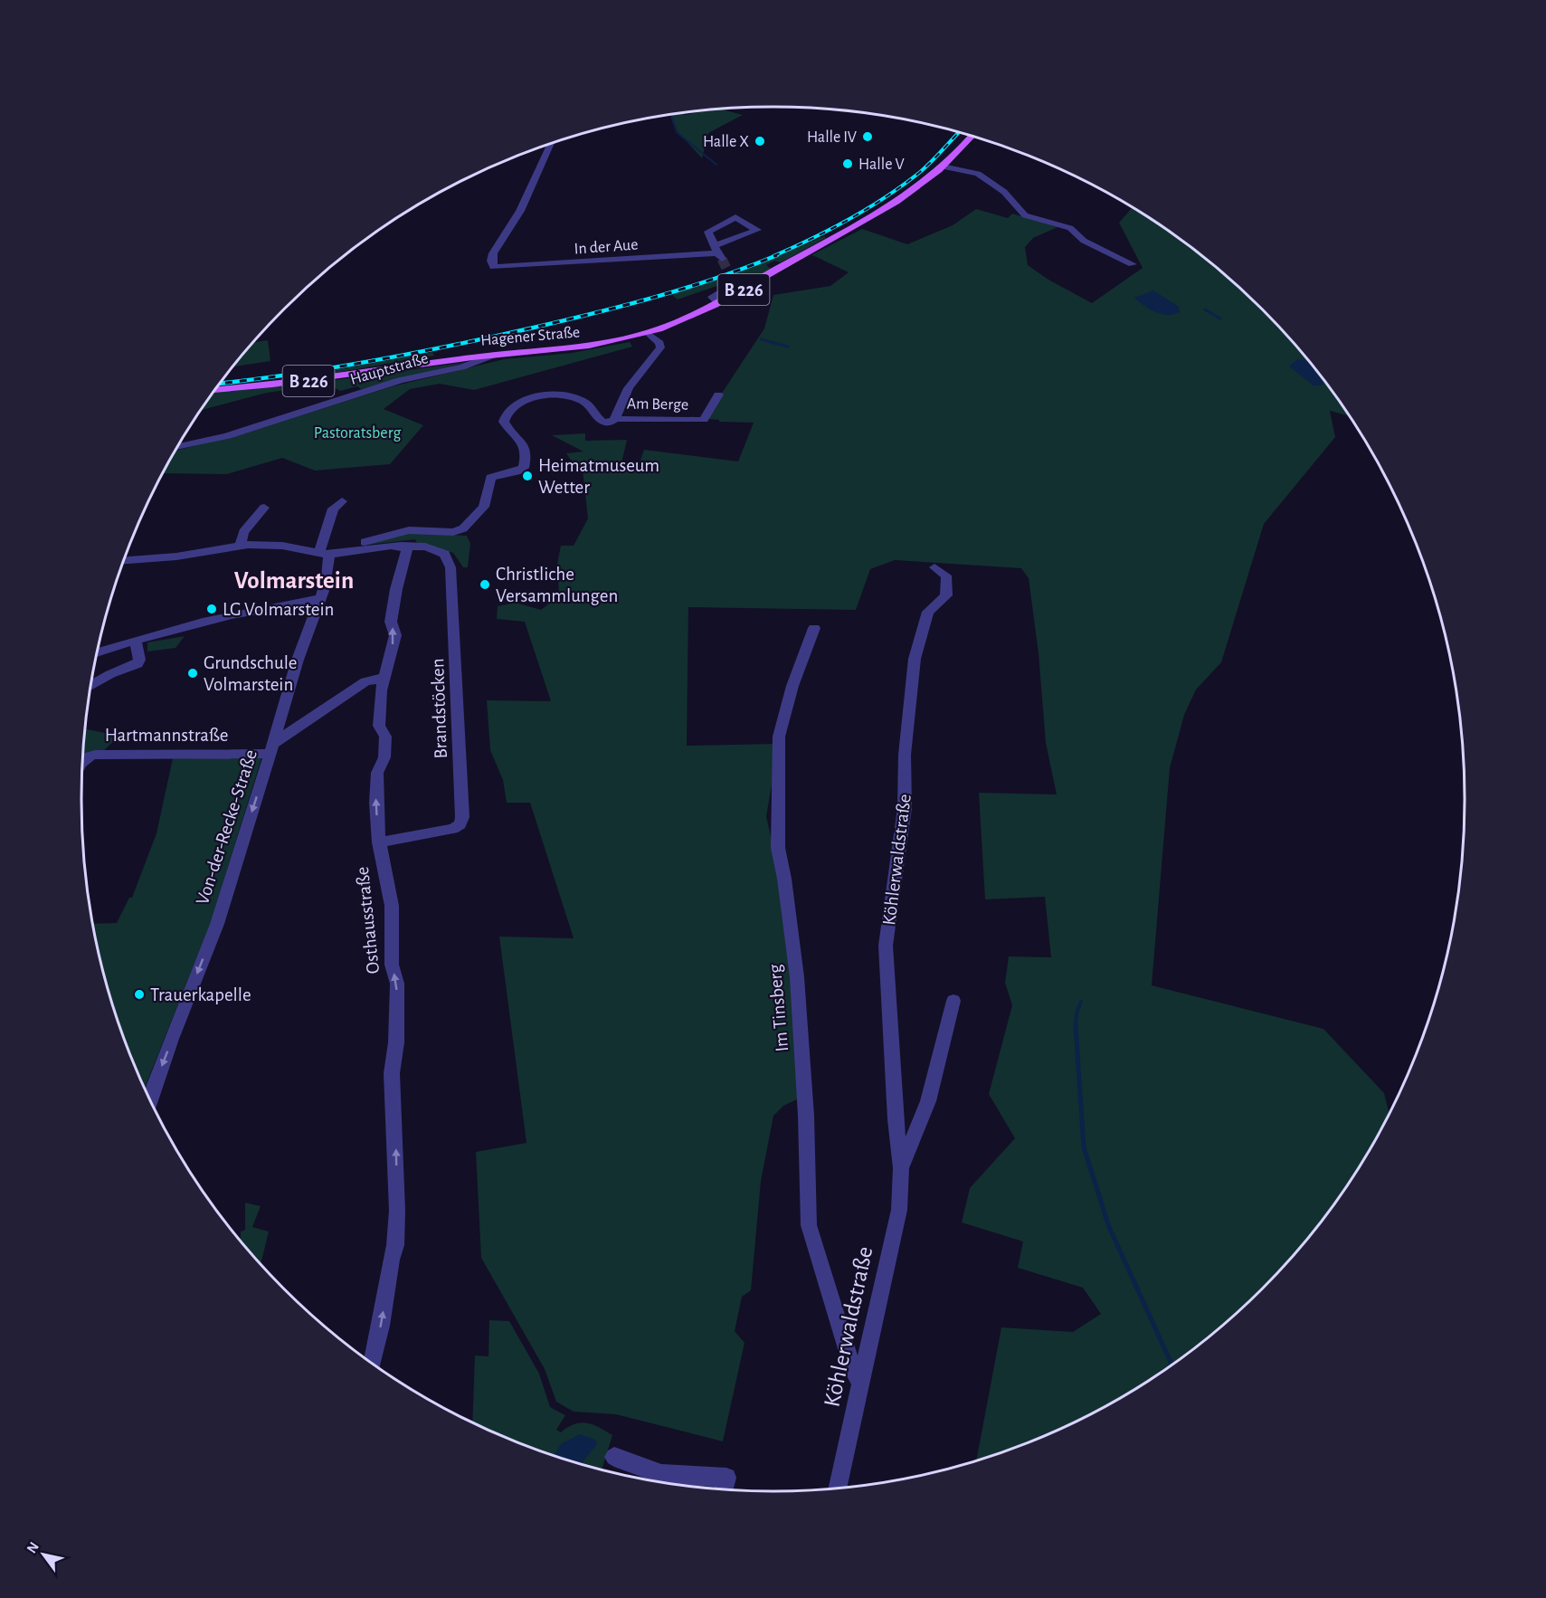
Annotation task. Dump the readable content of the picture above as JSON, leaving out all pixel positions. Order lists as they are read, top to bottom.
{
  "streets": {
    "main road": ["B 226", "Hagener Straße"],
    "street": [
      "In der Aue",
      "Hauptstraße",
      "Am Berge",
      "Brandstöcken",
      "Hartmannstraße",
      "Von-der-Recke-Straße",
      "Köhlerwaldstraße",
      "Osthausstraße",
      "Im Tinsberg"
    ]
  },
  "crossings": [
    ["B 226", "Hagener Straße"],
    ["Hagener Straße", "Hauptstraße"],
    ["Brandstöcken", "Osthausstraße"],
    ["Hartmannstraße", "Von-der-Recke-Straße"],
    ["Köhlerwaldstraße", "Im Tinsberg"]
  ],
  "one_way": ["Von-der-Recke-Straße", "Osthausstraße"],
  "districts": ["Volmarstein"],
  "parks": ["Pastoratsberg"],
  "places": [
    "Halle IV",
    "Halle X",
    "Halle V",
    "Heimatmuseum Wetter",
    "Christliche Versammlungen",
    "LG Volmarstein",
    "Grundschule Volmarstein",
    "Trauerkapelle"
  ],
  "north": "top left"
}
